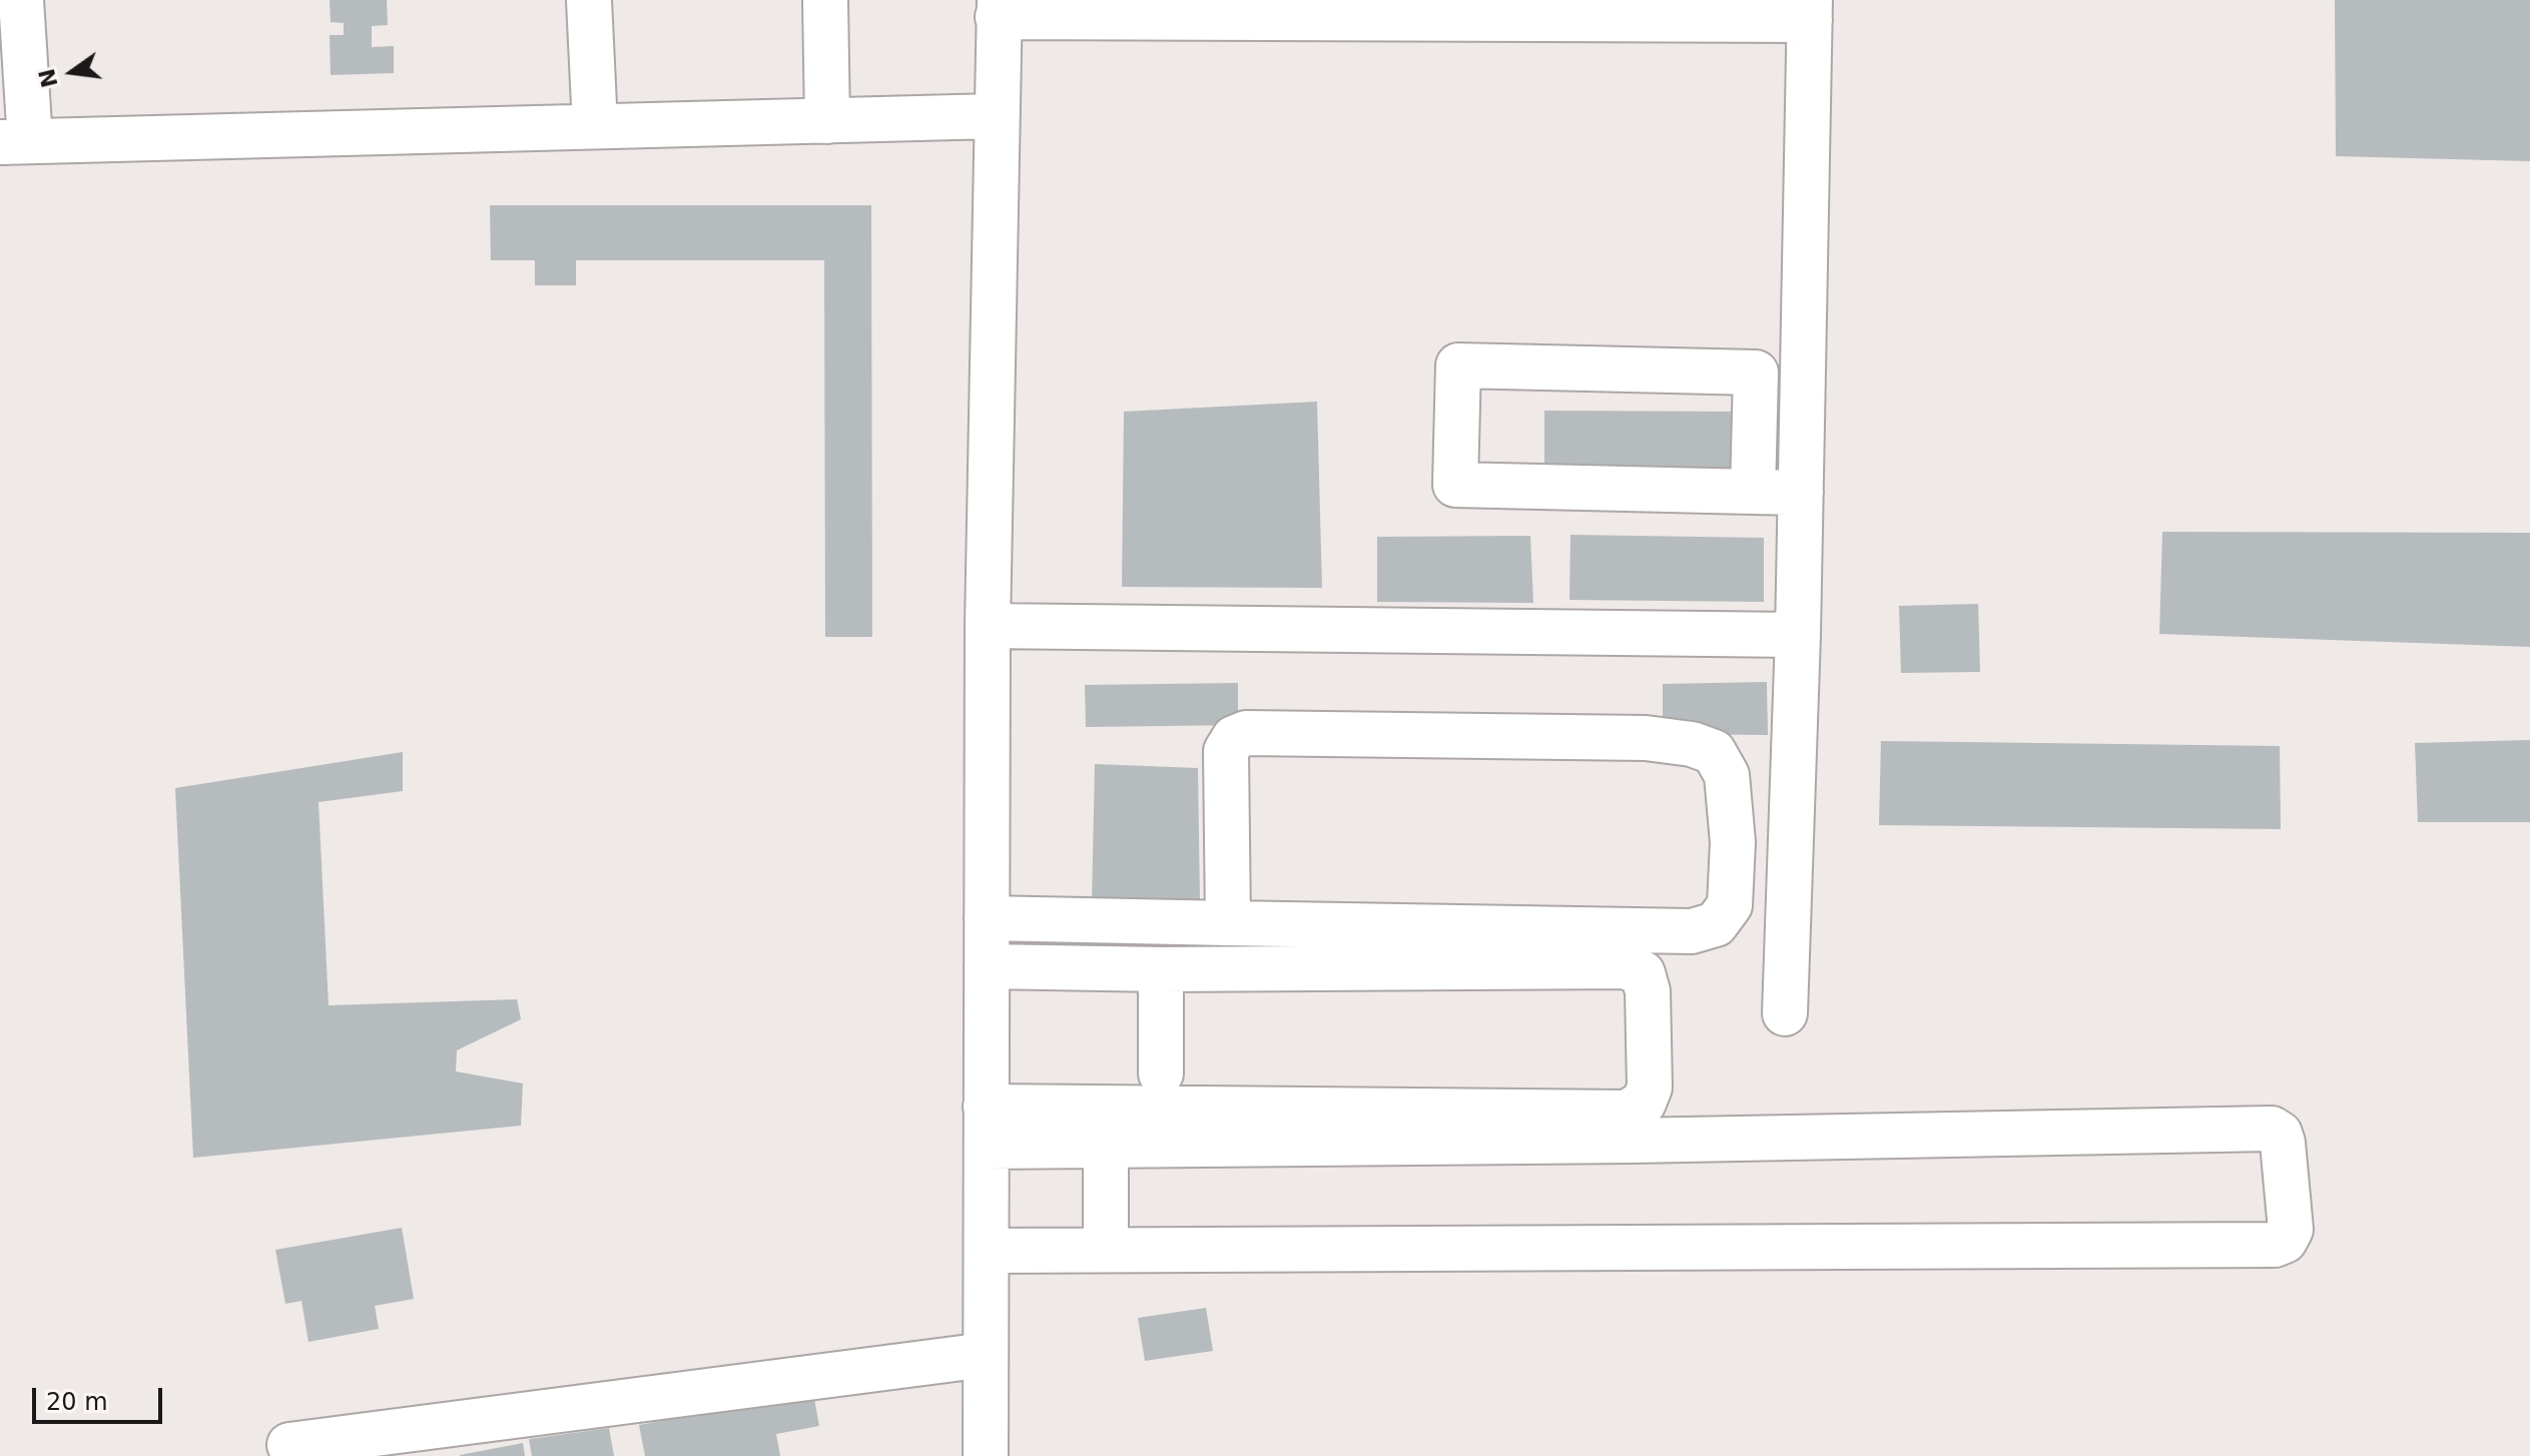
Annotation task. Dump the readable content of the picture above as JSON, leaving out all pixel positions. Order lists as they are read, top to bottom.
{
  "scale_bar": "20 m",
  "north": "left"
}
